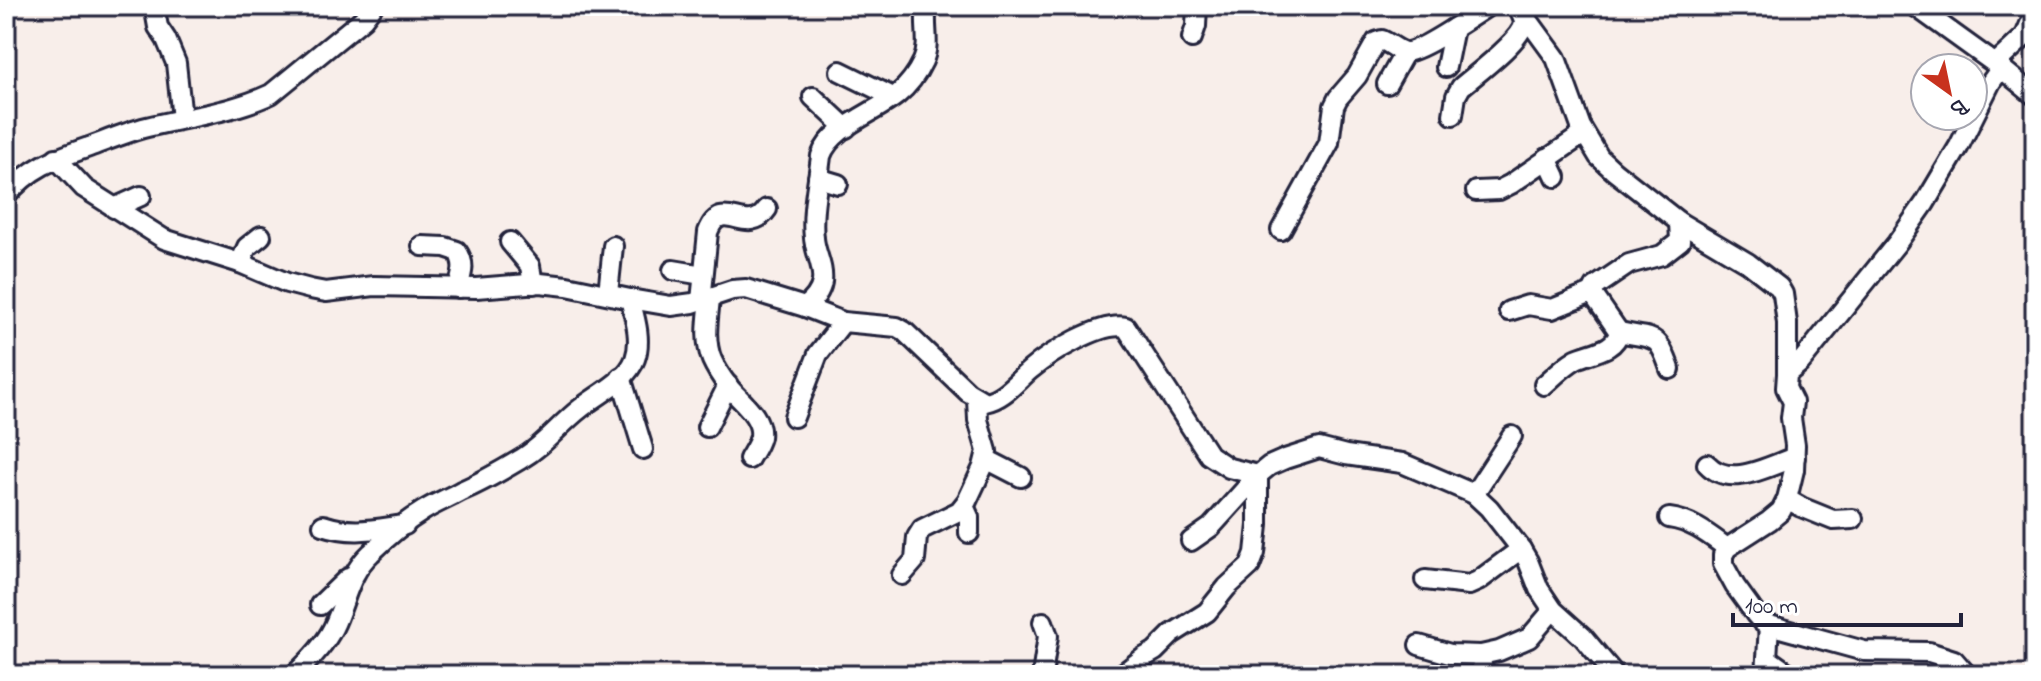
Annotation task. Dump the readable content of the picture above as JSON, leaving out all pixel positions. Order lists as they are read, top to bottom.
{
  "scale_bar": "100 m",
  "north": "bottom right"
}
